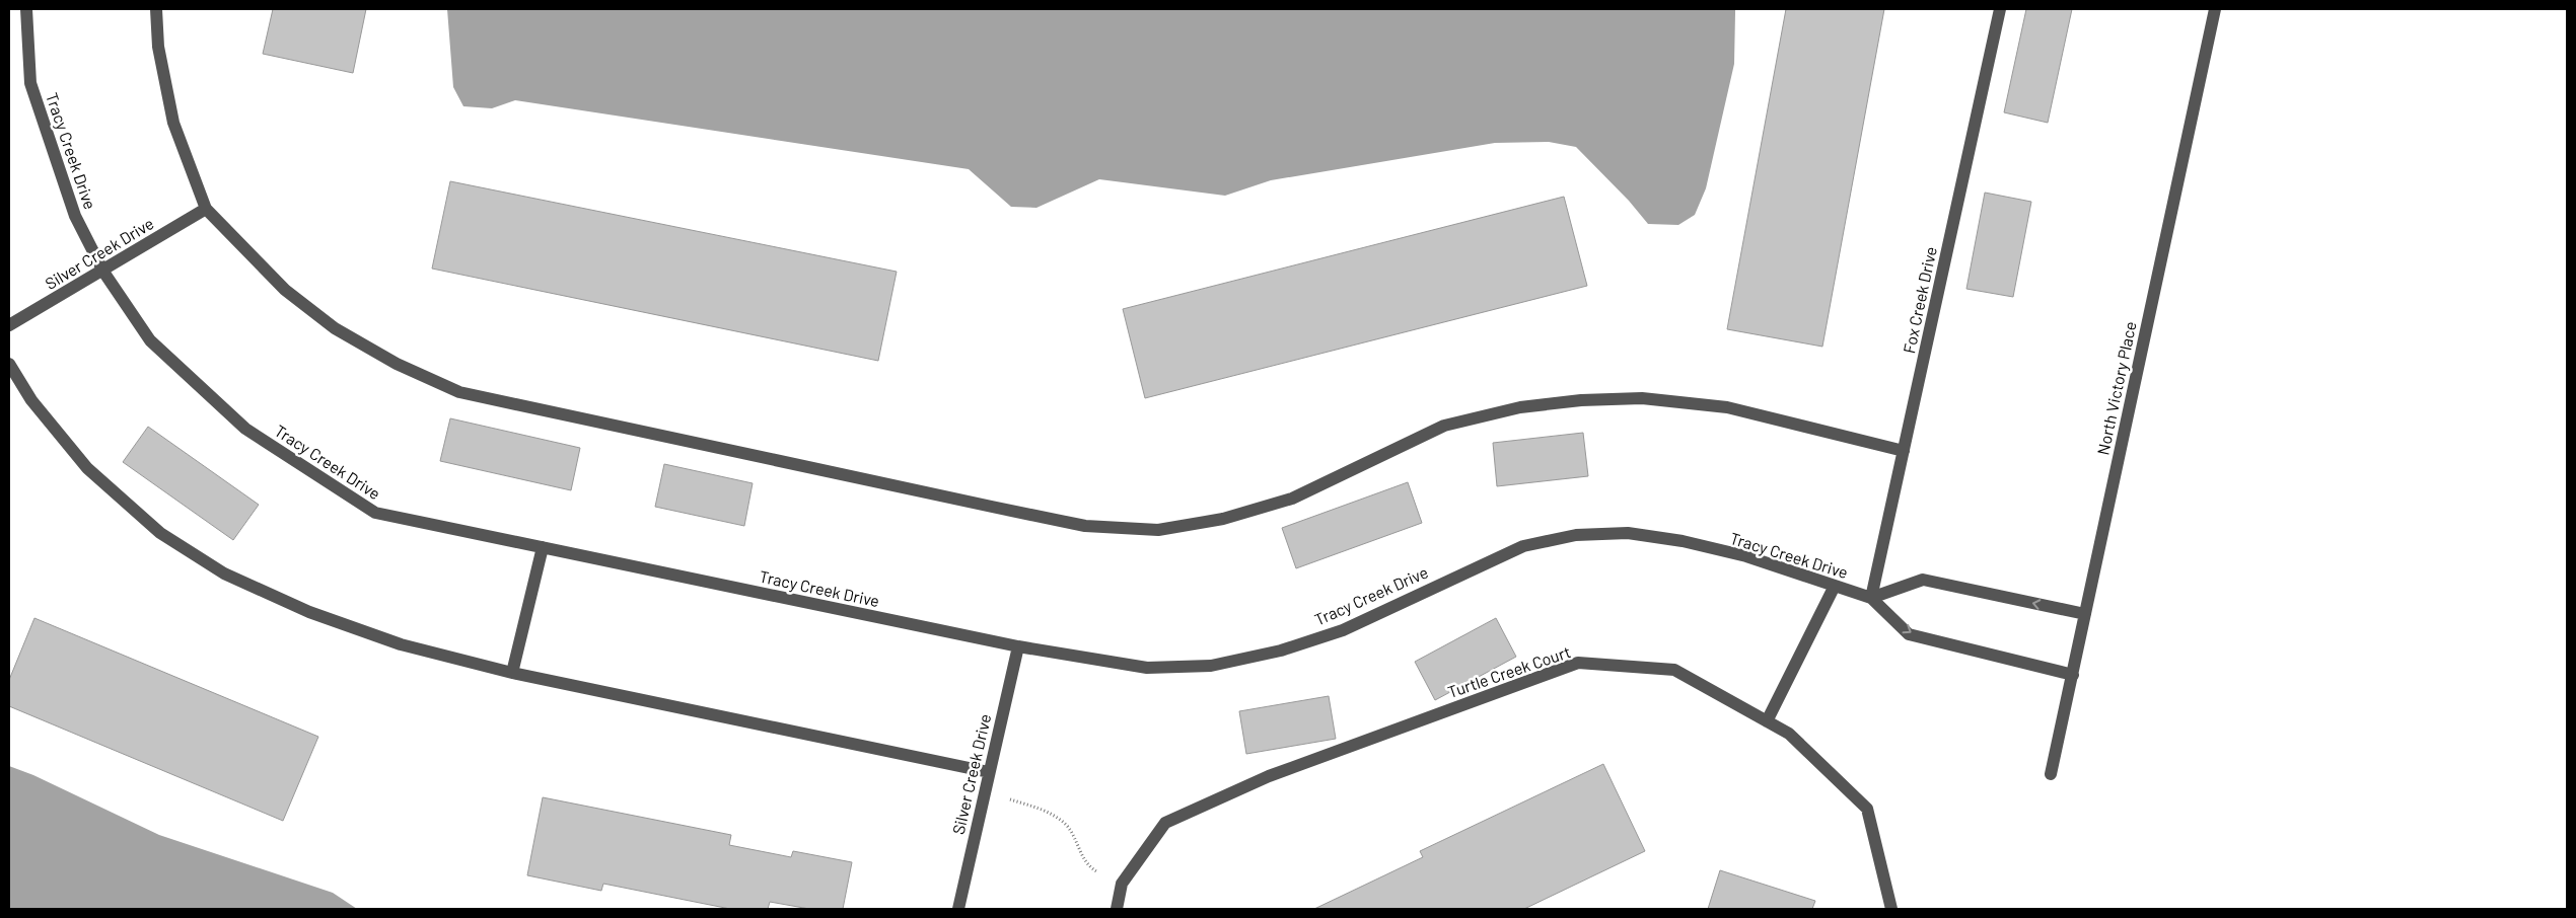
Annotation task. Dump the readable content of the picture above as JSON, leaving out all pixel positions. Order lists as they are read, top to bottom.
{
  "streets": {
    "street": [
      "Tracy Creek Drive",
      "Silver Creek Drive",
      "Fox Creek Drive",
      "North Victory Place",
      "Turtle Creek Court"
    ]
  },
  "crossings": [
    ["Tracy Creek Drive", "Silver Creek Drive"],
    ["Tracy Creek Drive", "Fox Creek Drive"],
    ["Tracy Creek Drive", "North Victory Place"]
  ]
}
